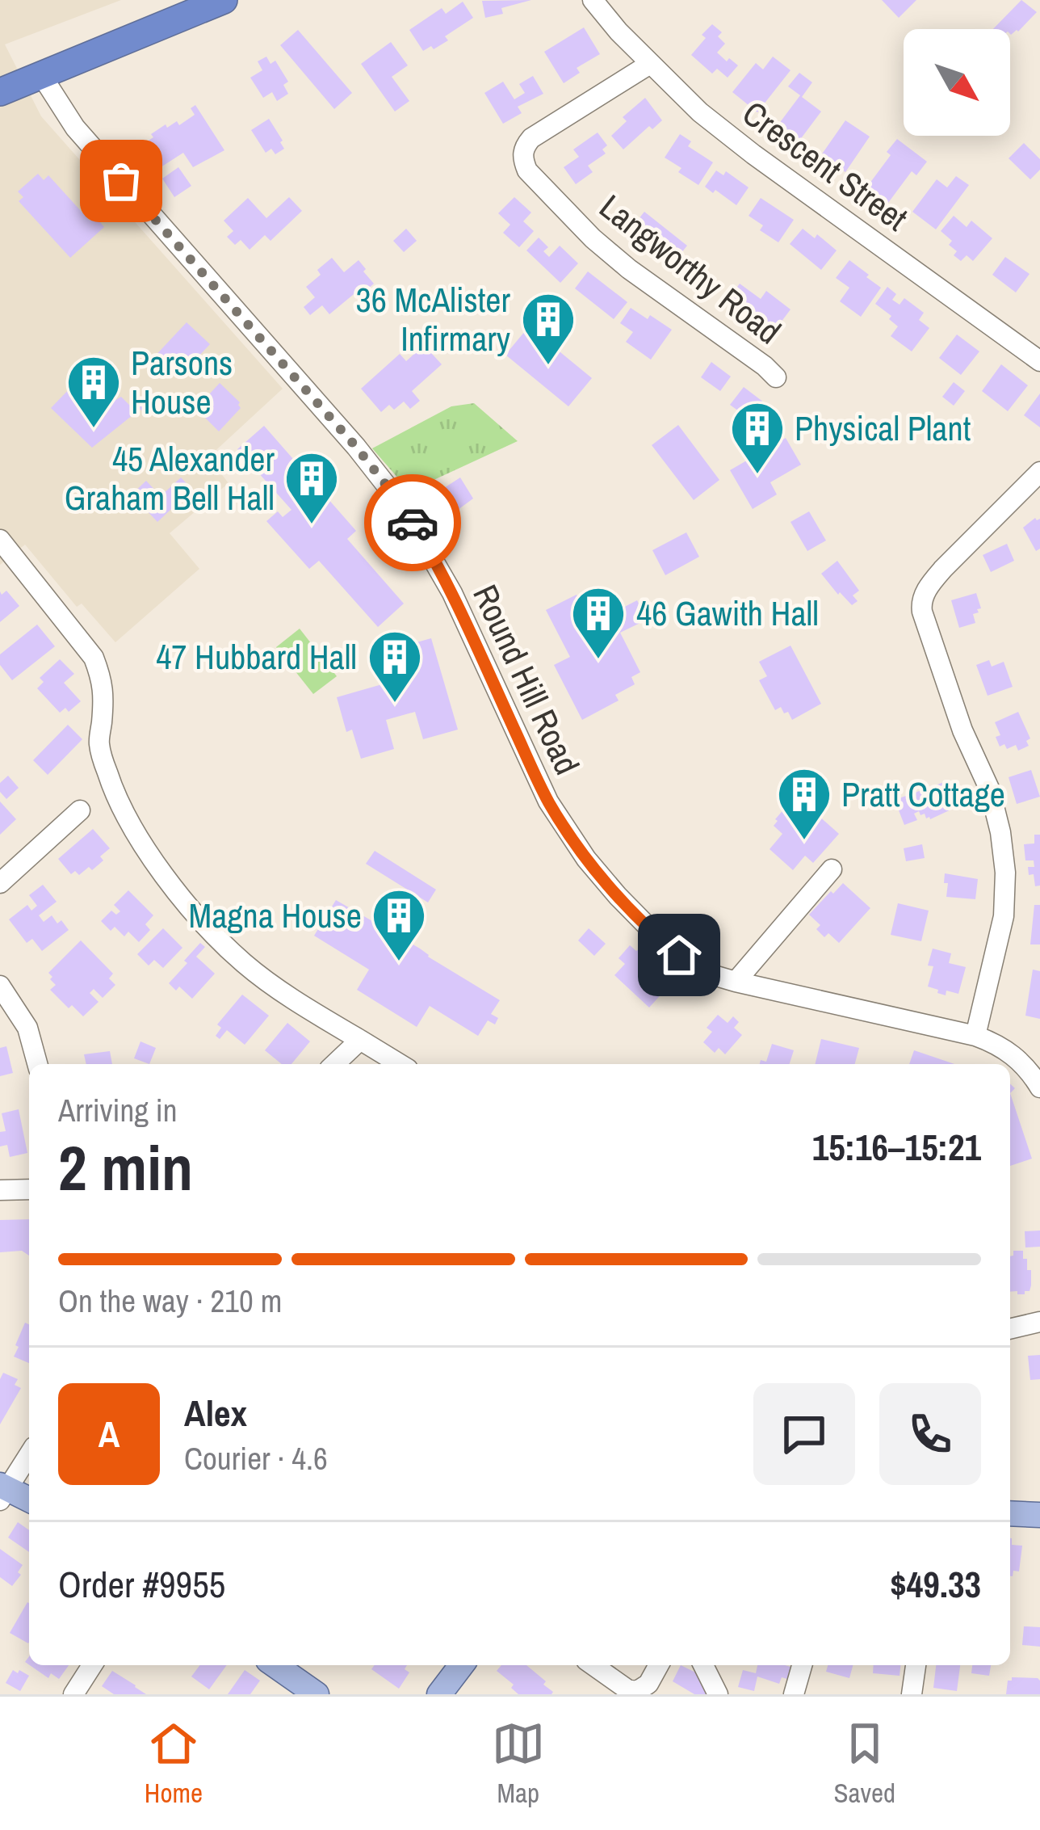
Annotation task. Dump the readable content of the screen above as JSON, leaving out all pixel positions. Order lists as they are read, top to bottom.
{
  "streets": {
    "street": ["Crescent Street", "Langworthy Road", "Round Hill Road"]
  },
  "crossings": [
    ["Crescent Street", "Langworthy Road"]
  ],
  "places": {
    "building": [
      "36 McAlister Infirmary",
      "Parsons House",
      "Physical Plant",
      "45 Alexander Graham Bell Hall",
      "46 Gawith Hall",
      "47 Hubbard Hall",
      "Pratt Cottage",
      "Magna House"
    ]
  },
  "north": "bottom right",
  "page": {
    "heading": ["2 min", "Arriving in", "15:16–15:21"],
    "panel": [
      "Alex",
      "Courier · 4.6",
      "Order #9955",
      "$49.33"
    ],
    "bar": "On the way · 210 m",
    "round": "A",
    "tabs": ["Home", "Map", "Saved"]
  }
}
